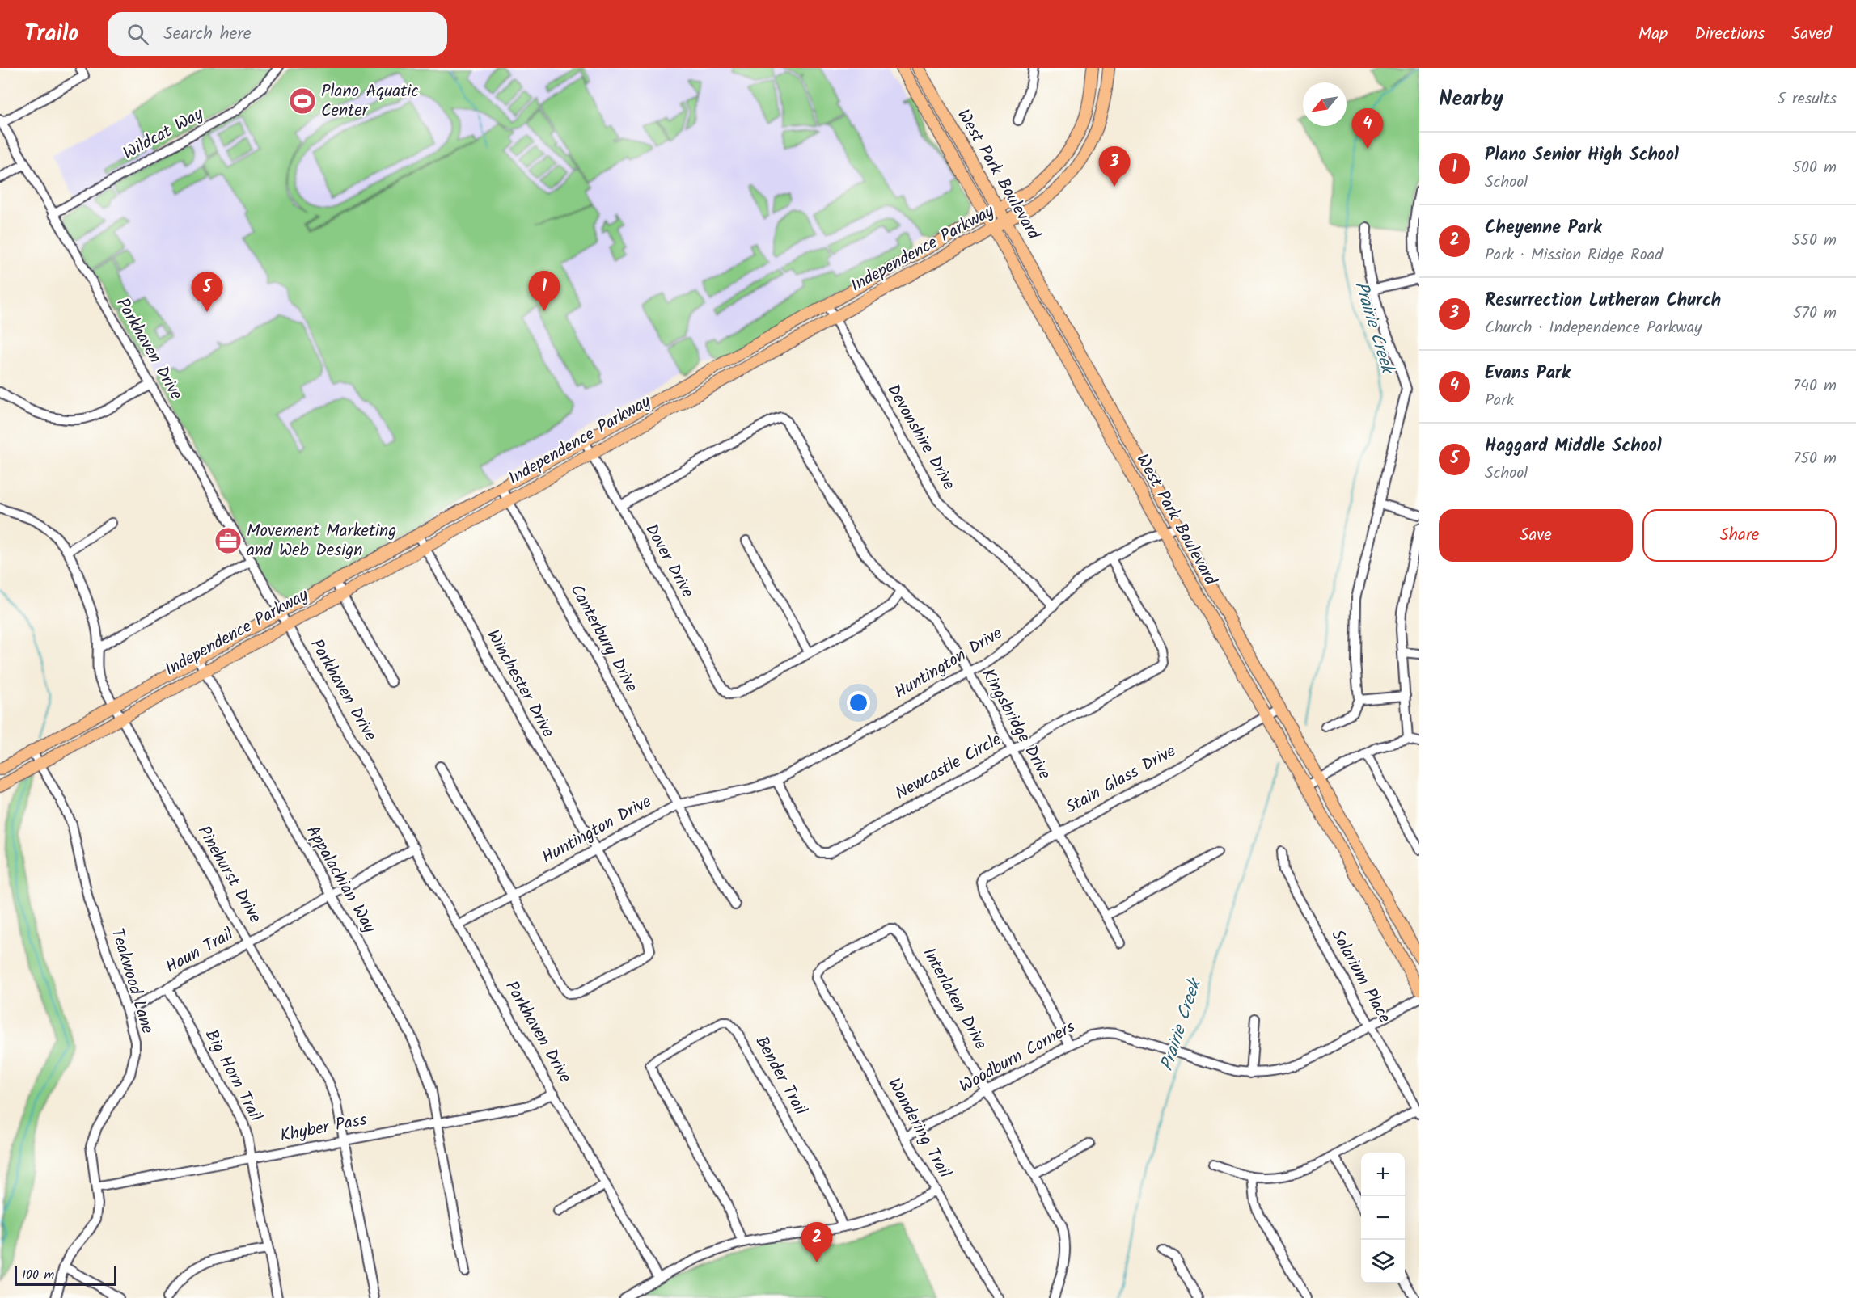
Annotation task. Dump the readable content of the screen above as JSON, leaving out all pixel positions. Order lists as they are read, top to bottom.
{
  "streets": {
    "main road": ["West Park Boulevard", "Independence Parkway"],
    "street": [
      "Wildcat Way",
      "Parkhaven Drive",
      "Devonshire Drive",
      "Dover Drive",
      "Canterbury Drive",
      "Huntington Drive",
      "Winchester Drive",
      "Kingsbridge Drive",
      "Newcastle Circle",
      "Stain Glass Drive",
      "Pinehurst Drive",
      "Appalachian Way",
      "Haun Trail",
      "Solarium Place",
      "Teakwood Lane",
      "Interlaken Drive",
      "Woodburn Corners",
      "Big Horn Trail",
      "Bender Trail",
      "Khyber Pass",
      "Wandering Trail"
    ]
  },
  "crossings": [
    ["Wildcat Way", "Parkhaven Drive"],
    ["West Park Boulevard", "Independence Parkway"],
    ["West Park Boulevard", "Huntington Drive"],
    ["West Park Boulevard", "Stain Glass Drive"],
    ["Independence Parkway", "Parkhaven Drive"],
    ["Independence Parkway", "Devonshire Drive"],
    ["Independence Parkway", "Dover Drive"],
    ["Independence Parkway", "Canterbury Drive"],
    ["Independence Parkway", "Winchester Drive"],
    ["Independence Parkway", "Pinehurst Drive"],
    ["Independence Parkway", "Appalachian Way"],
    ["Independence Parkway", "Teakwood Lane"],
    ["Parkhaven Drive", "Huntington Drive"],
    ["Parkhaven Drive", "Haun Trail"],
    ["Parkhaven Drive", "Khyber Pass"],
    ["Devonshire Drive", "Huntington Drive"],
    ["Dover Drive", "Kingsbridge Drive"],
    ["Canterbury Drive", "Huntington Drive"],
    ["Huntington Drive", "Winchester Drive"],
    ["Huntington Drive", "Kingsbridge Drive"],
    ["Huntington Drive", "Newcastle Circle"],
    ["Kingsbridge Drive", "Newcastle Circle"],
    ["Kingsbridge Drive", "Stain Glass Drive"],
    ["Stain Glass Drive", "Woodburn Corners"],
    ["Pinehurst Drive", "Haun Trail"],
    ["Pinehurst Drive", "Khyber Pass"],
    ["Appalachian Way", "Haun Trail"],
    ["Appalachian Way", "Khyber Pass"],
    ["Haun Trail", "Teakwood Lane"],
    ["Haun Trail", "Big Horn Trail"],
    ["Solarium Place", "Woodburn Corners"],
    ["Teakwood Lane", "Khyber Pass"],
    ["Interlaken Drive", "Woodburn Corners"],
    ["Interlaken Drive", "Wandering Trail"],
    ["Woodburn Corners", "Wandering Trail"],
    ["Big Horn Trail", "Khyber Pass"]
  ],
  "water": ["Prairie Creek"],
  "places": {
    "sports": ["Plano Aquatic Center"],
    "office": ["Movement Marketing and Web Design"]
  },
  "scale_bar": "100 m",
  "north": "bottom left",
  "page": {
    "header": "Trailo",
    "search": "Search here",
    "nav": ["Map", "Directions", "Saved"],
    "heading": ["Nearby", "5 results"],
    "pins": [
      "4",
      "3",
      "1",
      "5",
      "2"
    ],
    "list": [
      {
        "mark": "1",
        "name": "Plano Senior High School",
        "note": "School",
        "value": "500 m"
      },
      {
        "mark": "2",
        "name": "Cheyenne Park",
        "note": "Park · Mission Ridge Road",
        "value": "550 m"
      },
      {
        "mark": "3",
        "name": "Resurrection Lutheran Church",
        "note": "Church · Independence Parkway",
        "value": "570 m"
      },
      {
        "mark": "4",
        "name": "Evans Park",
        "note": "Park",
        "value": "740 m"
      },
      {
        "mark": "5",
        "name": "Haggard Middle School",
        "note": "School",
        "value": "750 m"
      }
    ],
    "buttons": ["Save", "Share"],
    "map_buttons": ["+", "−"],
    "scale": "100 m"
  }
}
